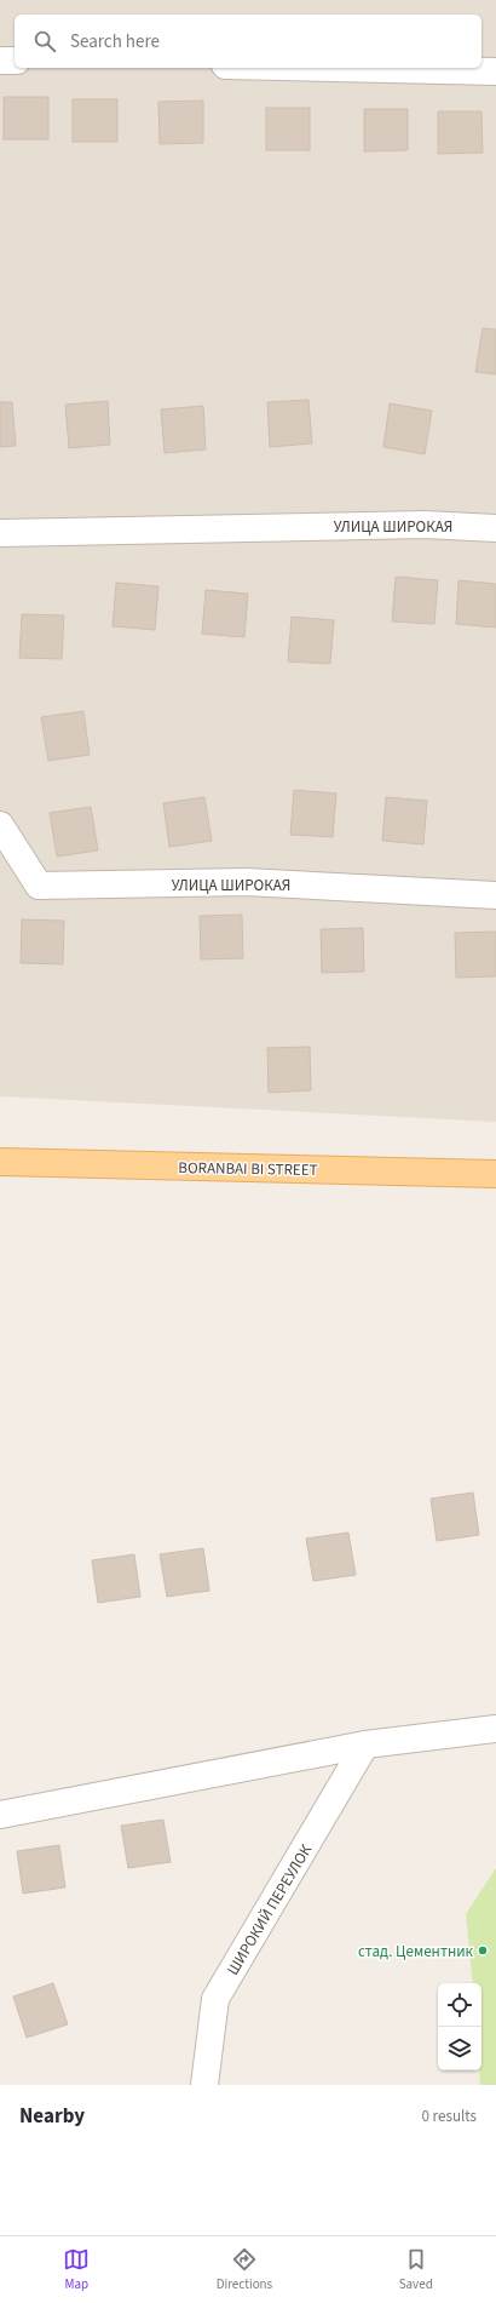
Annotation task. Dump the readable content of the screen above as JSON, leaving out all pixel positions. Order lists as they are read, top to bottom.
{
  "streets": {
    "main road": ["BORANBAI BI STREET"],
    "street": ["УЛИЦА ШИРОКАЯ", "ШИРОКИЙ ПЕРЕУЛОК"]
  },
  "places": ["стад. Цементник"],
  "page": {
    "search": "Search here",
    "heading": ["Nearby", "0 results"],
    "nav": ["Map", "Directions", "Saved"]
  }
}
